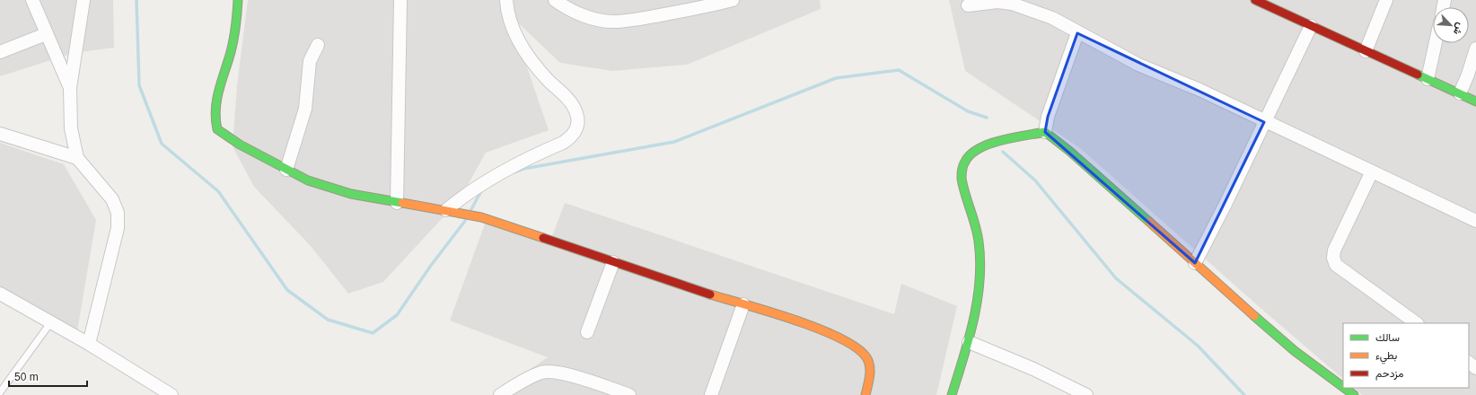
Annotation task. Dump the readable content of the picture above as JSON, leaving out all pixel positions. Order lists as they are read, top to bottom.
{
  "legend": ["سالك", "بطيء", "مزدحم"],
  "scale_bar": "50 m",
  "north": "bottom right"
}
